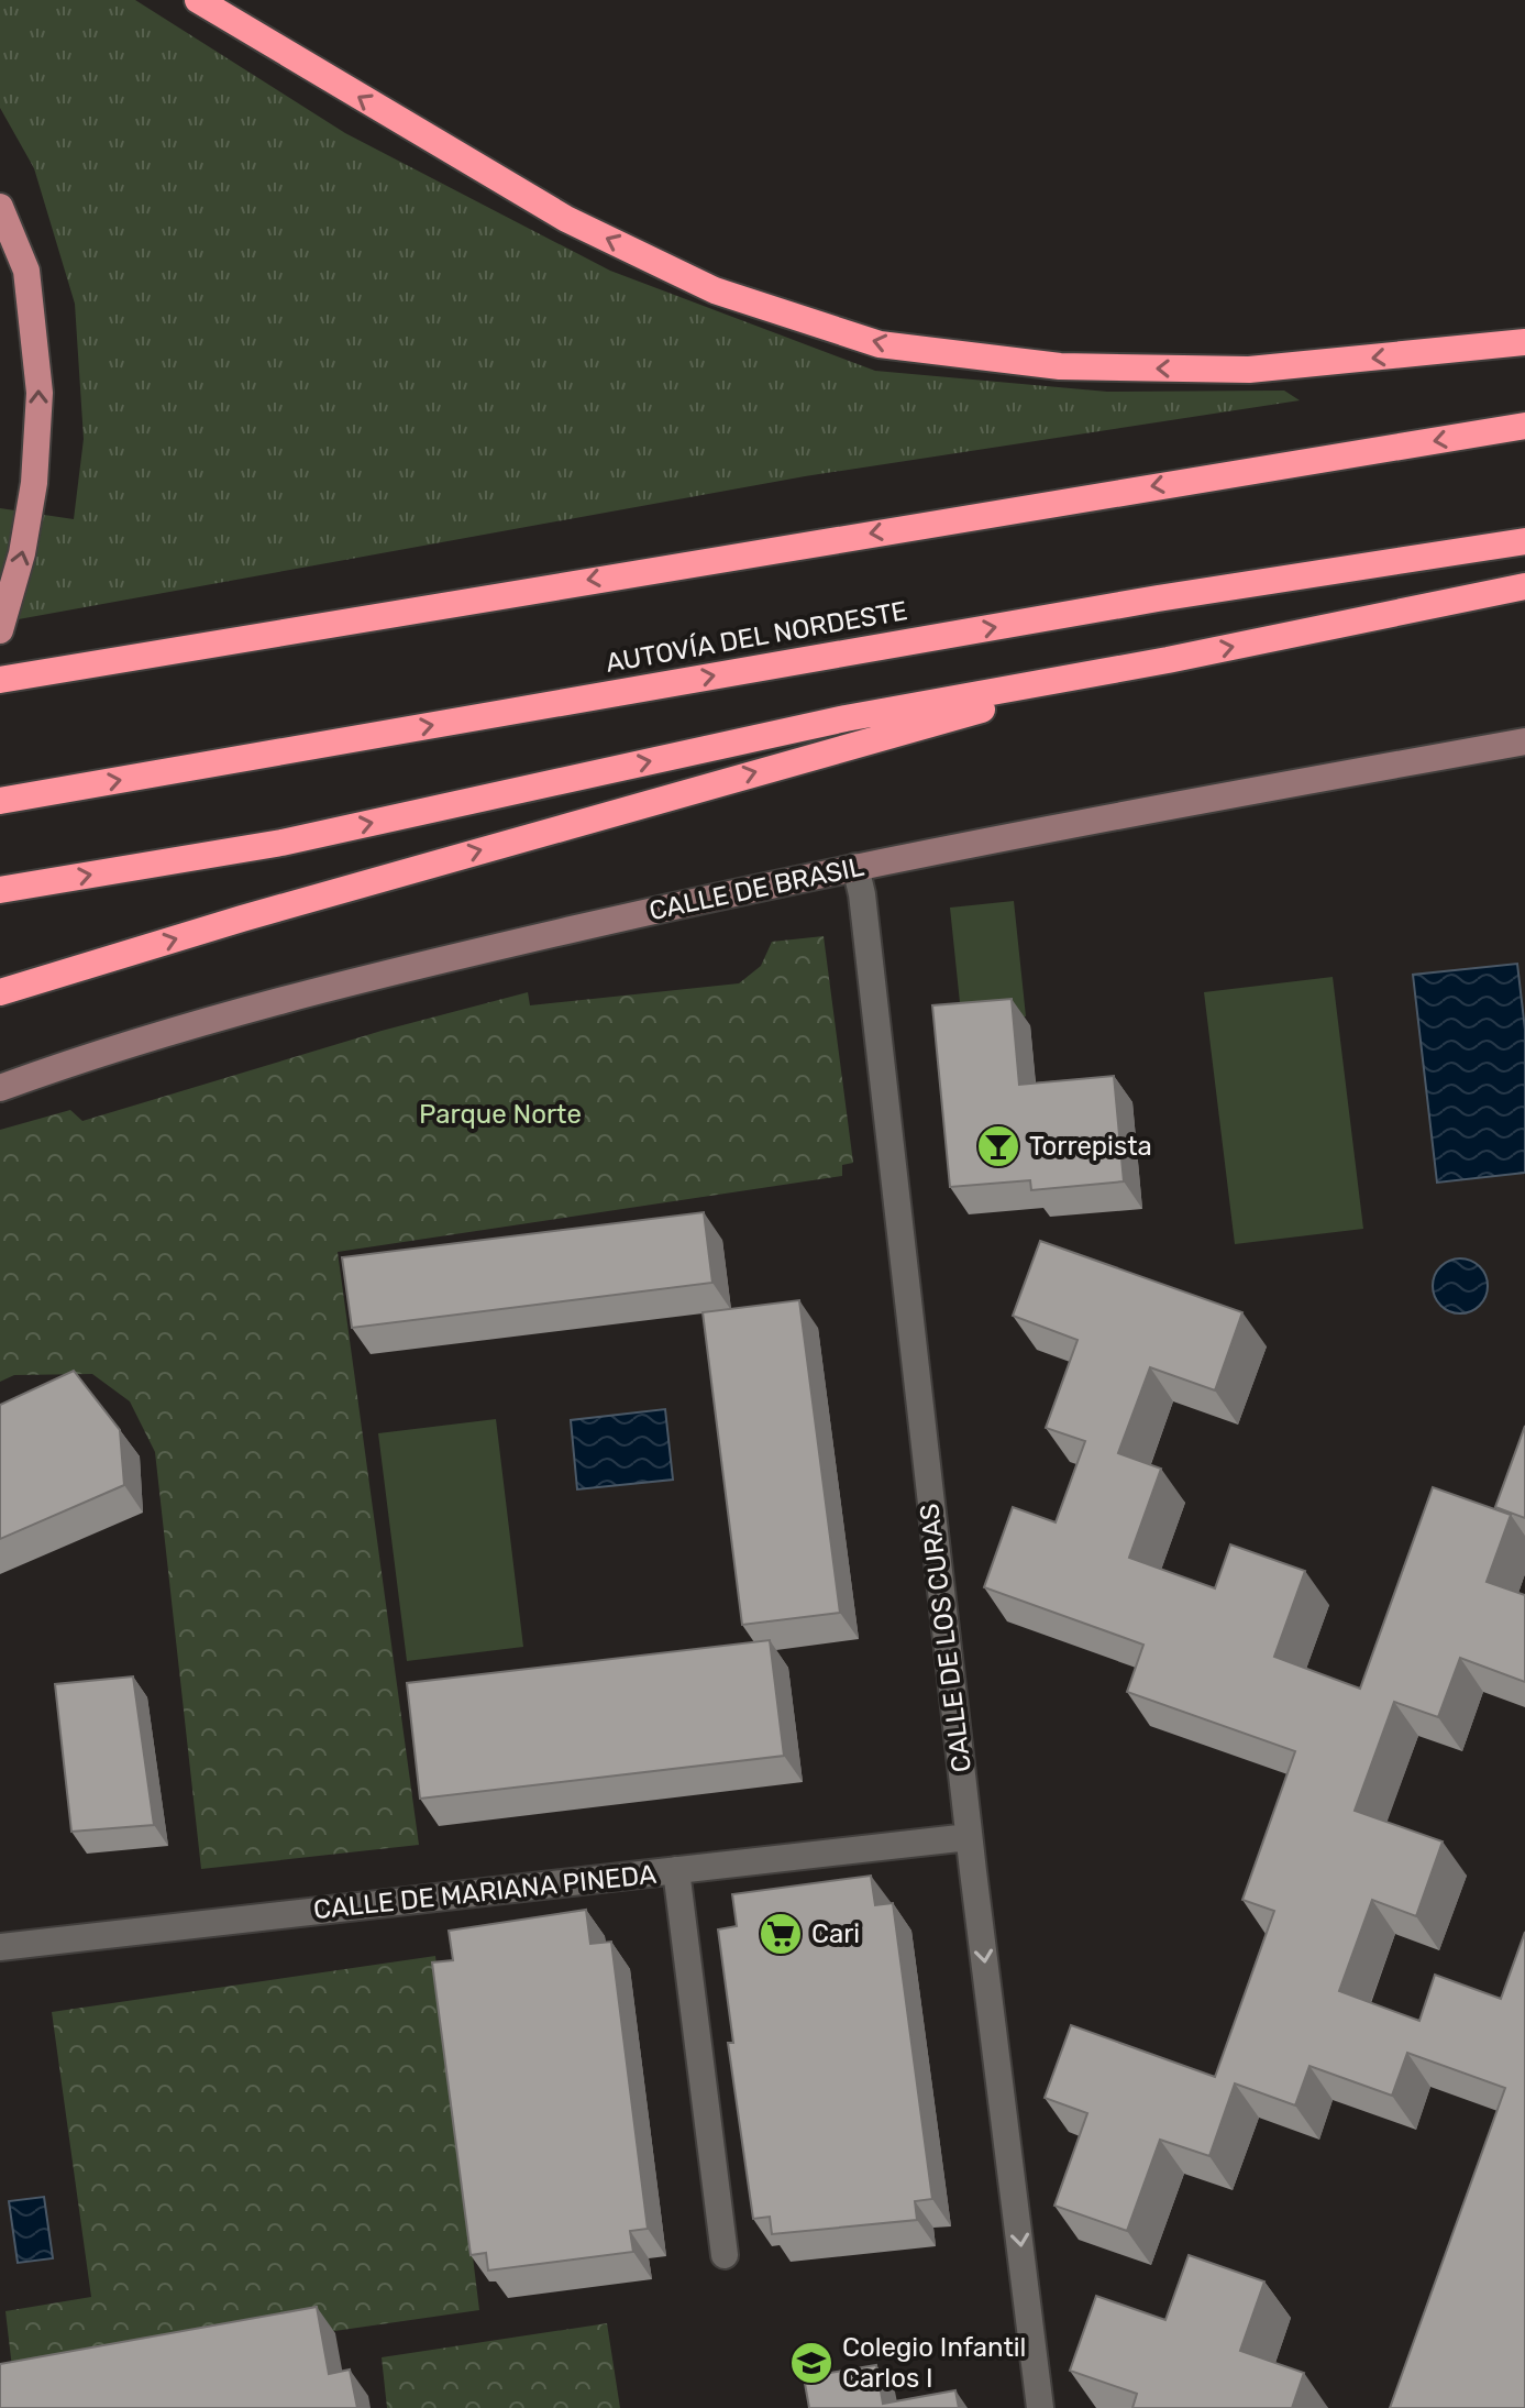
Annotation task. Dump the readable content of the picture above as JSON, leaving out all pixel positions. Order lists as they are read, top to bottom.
{
  "streets": {
    "highway": ["AUTOVÍA DEL NORDESTE"],
    "street": ["CALLE DE BRASIL", "CALLE DE LOS CURAS", "CALLE DE MARIANA PINEDA"]
  },
  "crossings": [
    ["CALLE DE BRASIL", "CALLE DE LOS CURAS"],
    ["CALLE DE LOS CURAS", "CALLE DE MARIANA PINEDA"]
  ],
  "one_way": ["CALLE DE LOS CURAS"],
  "parks": ["Parque Norte"],
  "places": {
    "bar": ["Torrepista"],
    "supermarket": ["Cari"],
    "school or university": ["Colegio Infantil Carlos I"]
  }
}
